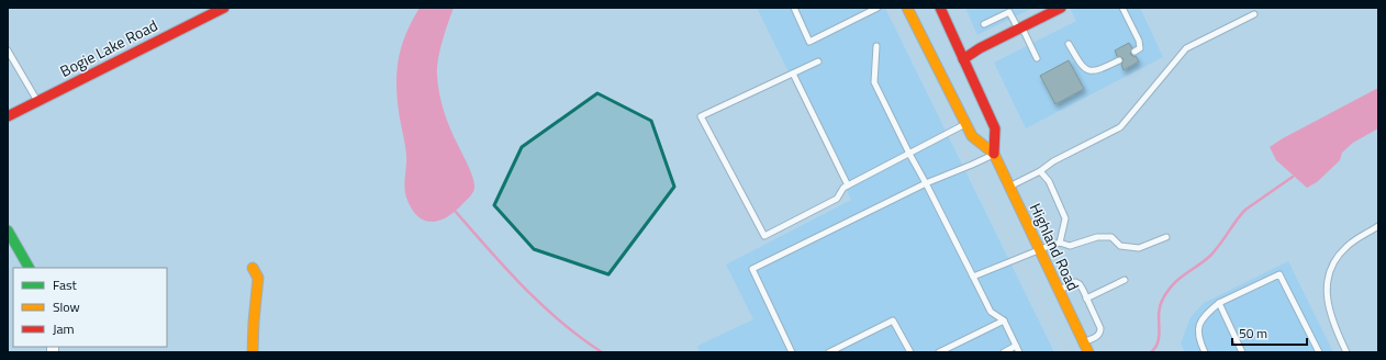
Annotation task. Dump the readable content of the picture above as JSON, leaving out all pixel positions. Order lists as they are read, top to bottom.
{
  "streets": {
    "main road": ["Bogie Lake Road", "Highland Road"]
  },
  "legend": ["Fast", "Slow", "Jam"],
  "scale_bar": "50 m"
}
